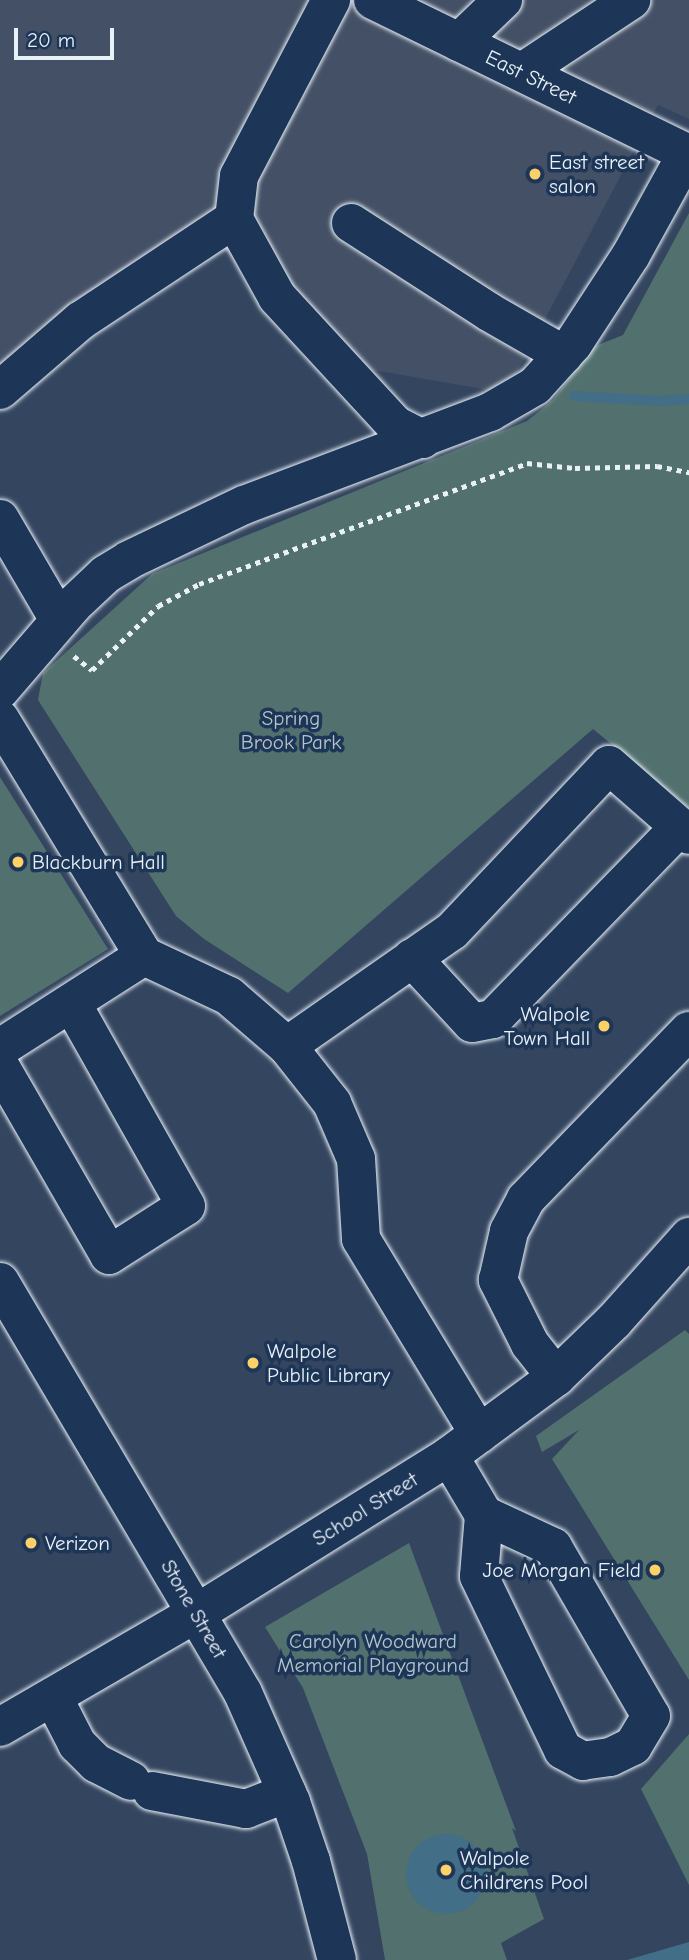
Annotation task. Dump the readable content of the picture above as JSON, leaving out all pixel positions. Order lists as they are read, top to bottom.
{
  "streets": {
    "street": ["East Street", "School Street", "Stone Street"]
  },
  "crossings": [
    ["School Street", "Stone Street"]
  ],
  "parks": ["Spring Brook Park", "Carolyn Woodward Memorial Playground"],
  "places": [
    "East street salon",
    "Blackburn Hall",
    "Walpole Town Hall",
    "Walpole Public Library",
    "Verizon",
    "Joe Morgan Field",
    "Walpole Childrens Pool"
  ],
  "scale_bar": "20 m"
}
